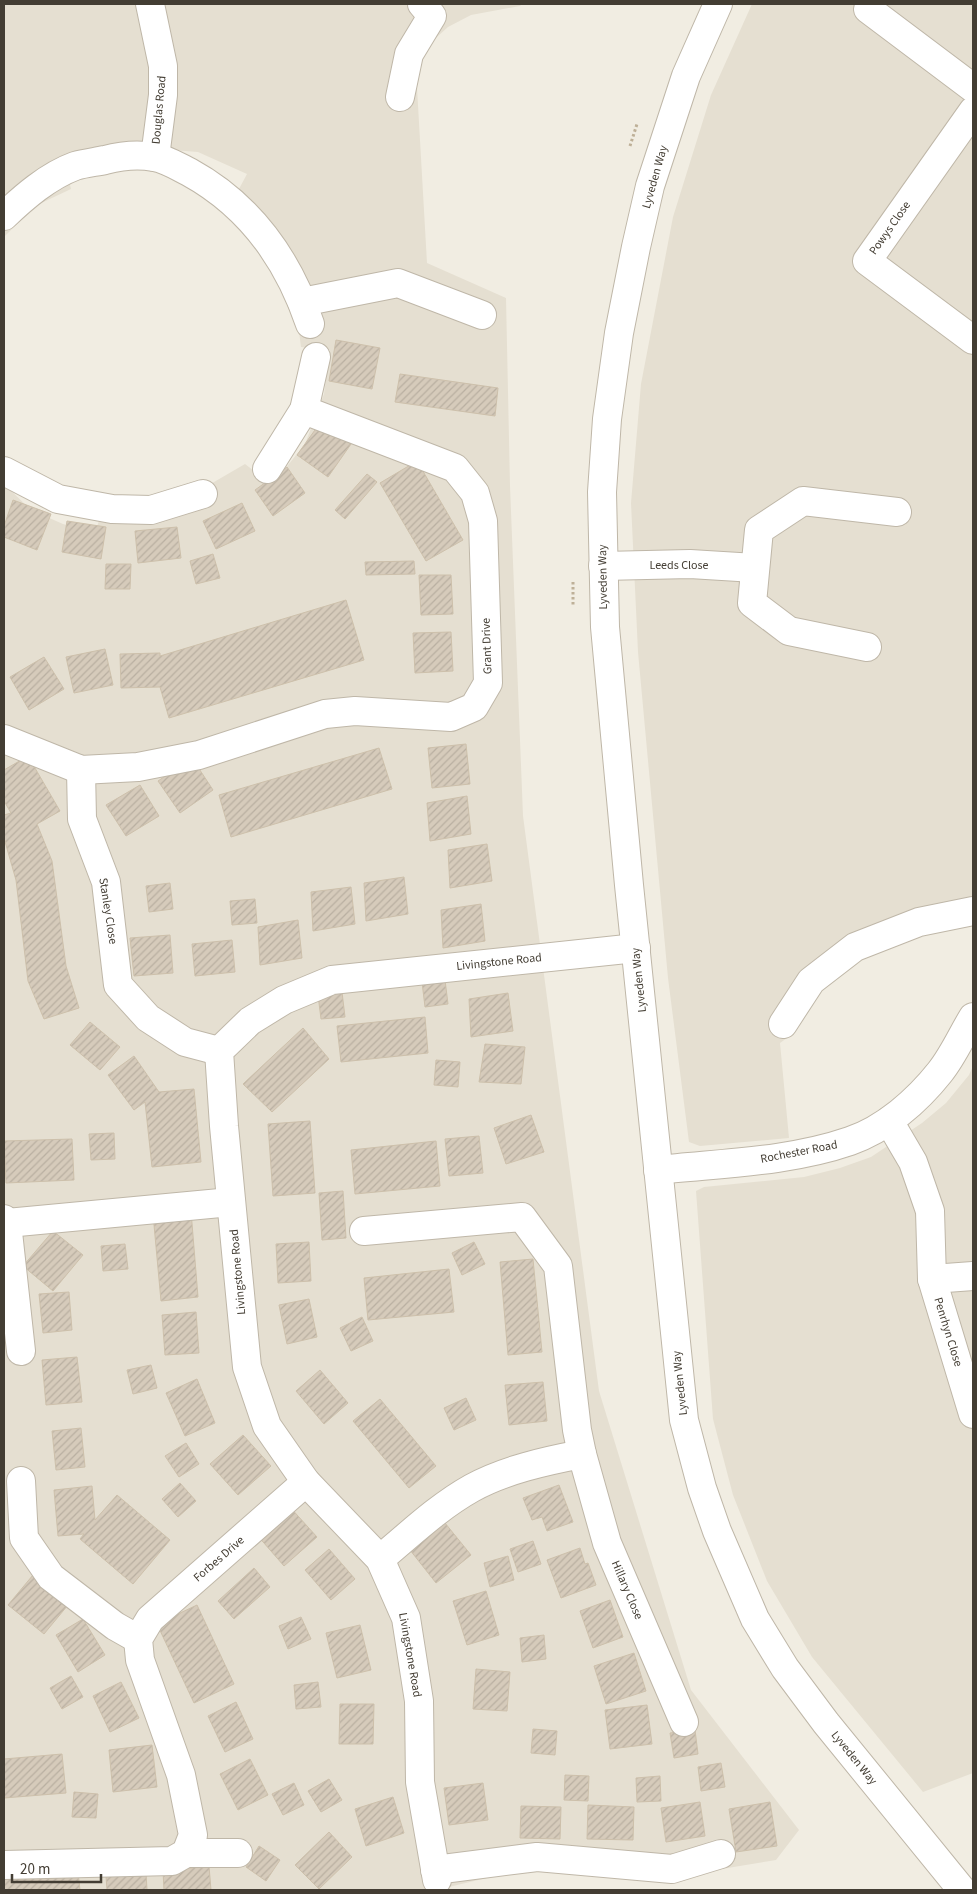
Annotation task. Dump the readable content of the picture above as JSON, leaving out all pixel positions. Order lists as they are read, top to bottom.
{
  "streets": {
    "street": [
      "Douglas Road",
      "Lyveden Way",
      "Powys Close",
      "Leeds Close",
      "Grant Drive",
      "Stanley Close",
      "Livingstone Road",
      "Rochester Road",
      "Penrhyn Close",
      "Forbes Drive",
      "Hillary Close"
    ]
  },
  "crossings": [
    ["Lyveden Way", "Leeds Close"],
    ["Lyveden Way", "Livingstone Road"],
    ["Lyveden Way", "Rochester Road"],
    ["Grant Drive", "Stanley Close"],
    ["Stanley Close", "Livingstone Road"],
    ["Livingstone Road", "Forbes Drive"],
    ["Rochester Road", "Penrhyn Close"]
  ],
  "scale_bar": "20 m"
}
